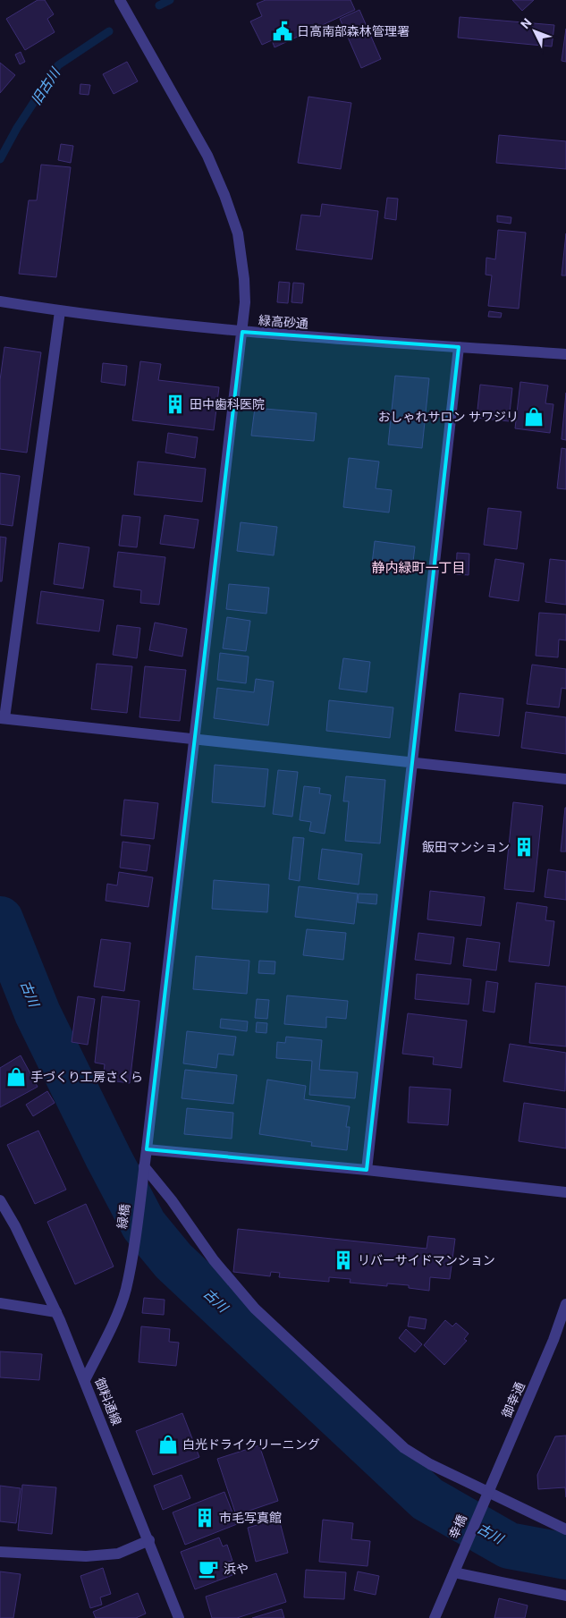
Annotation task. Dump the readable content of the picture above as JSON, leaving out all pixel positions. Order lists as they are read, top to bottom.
{
  "streets": {
    "street": [
      "緑高砂通",
      "緑橋",
      "御幸通",
      "御料通線",
      "幸橋"
    ]
  },
  "crossings": [
    ["緑高砂通", "緑橋"],
    ["緑橋", "御料通線"],
    ["御幸通", "幸橋"]
  ],
  "districts": ["静内緑町一丁目"],
  "water": ["旧古川", "古川"],
  "places": {
    "public building": ["日高南部森林管理署"],
    "building": [
      "田中歯科医院",
      "飯田マンション",
      "リバーサイドマンション",
      "市毛写真館"
    ],
    "shop": ["おしゃれサロン サワジリ", "手づくり工房さくら", "白光ドライクリーニング"],
    "cafe": ["浜や"]
  },
  "north": "top left"
}
